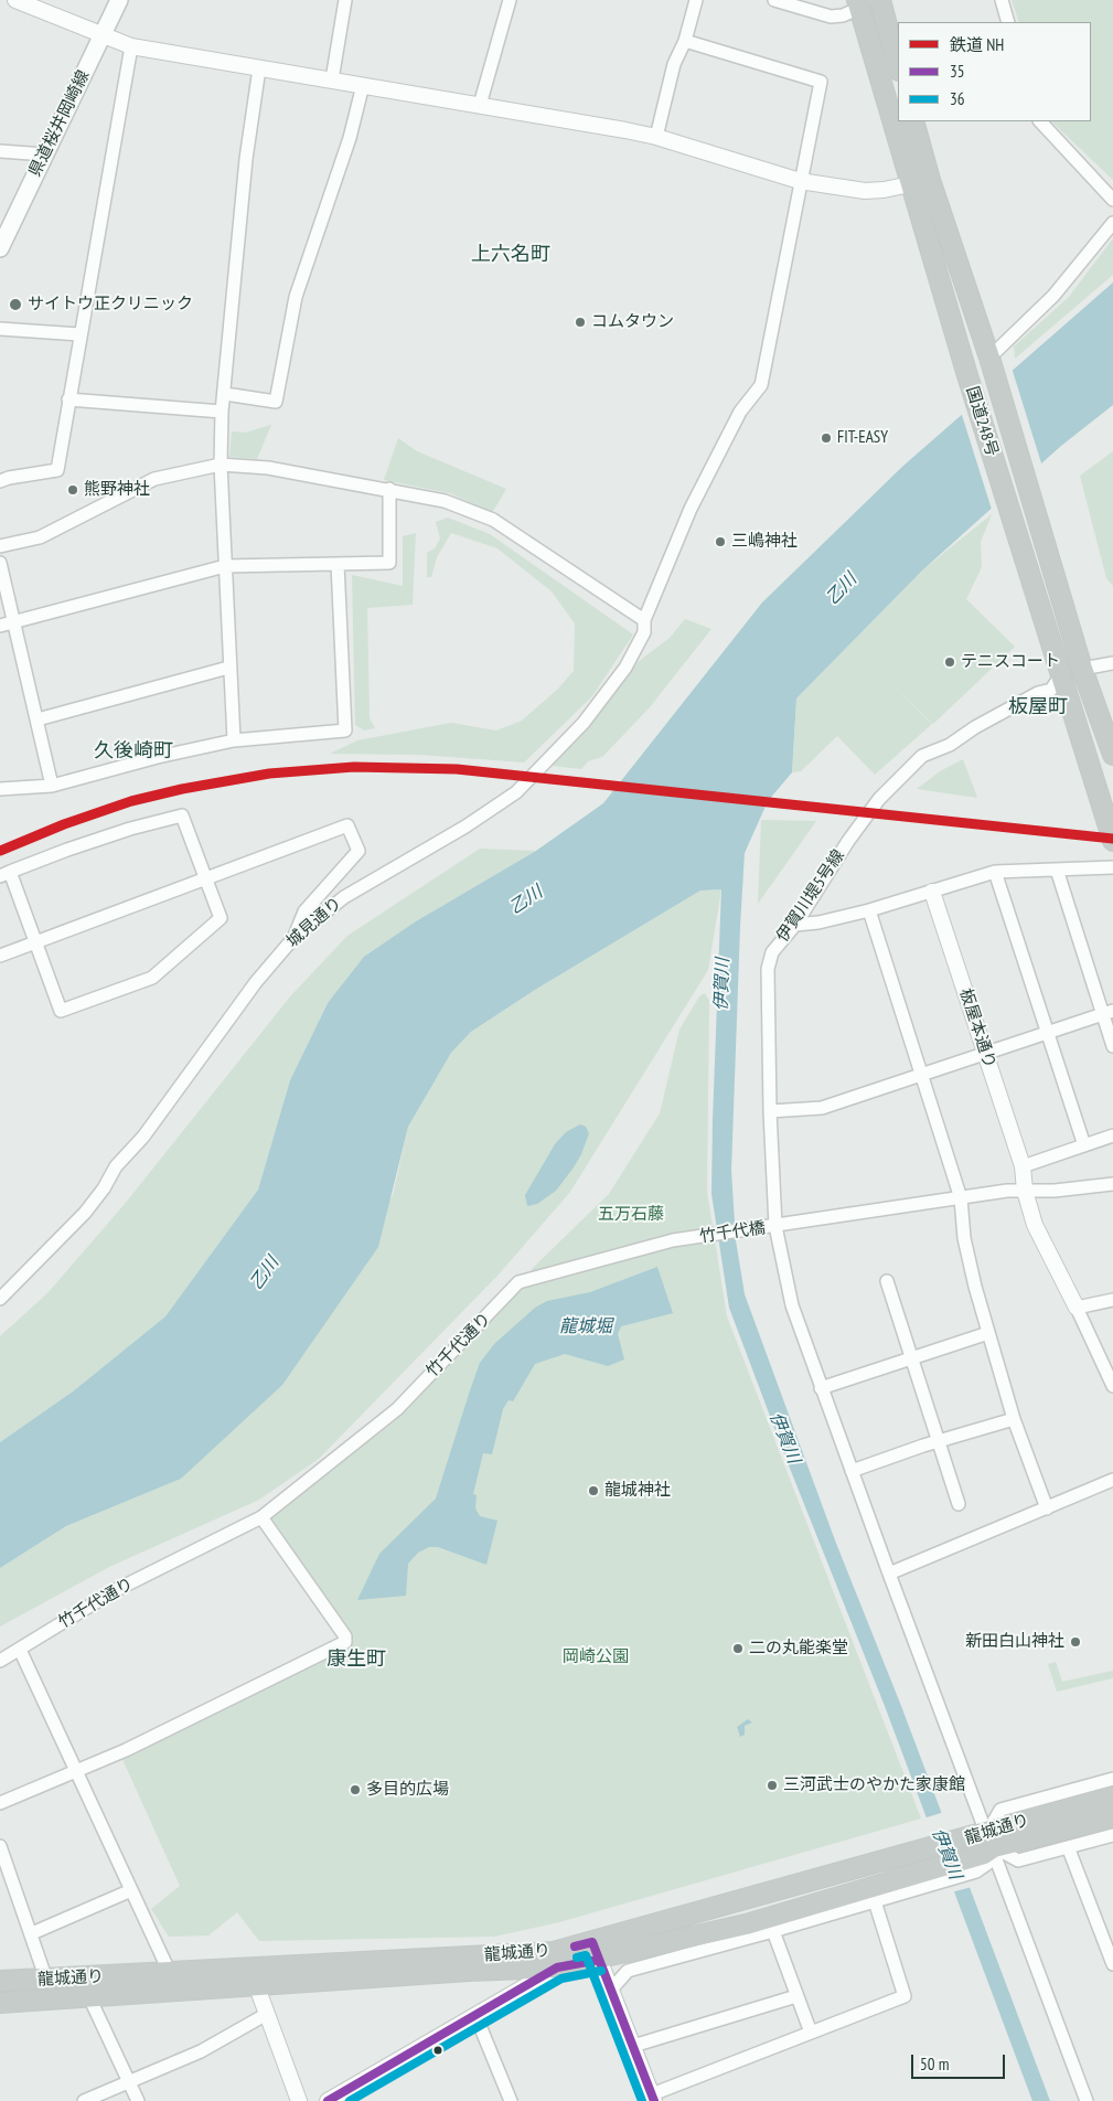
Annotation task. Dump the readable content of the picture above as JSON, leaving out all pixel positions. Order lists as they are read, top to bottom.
{
  "streets": {
    "highway": ["国道248号", "龍城通り"],
    "main road": ["県道桜井岡崎線"],
    "street": [
      "伊賀川堤5号線",
      "城見通り",
      "板屋本通り",
      "竹千代橋",
      "竹千代通り"
    ]
  },
  "crossings": [
    ["国道248号", "伊賀川堤5号線"],
    ["伊賀川堤5号線", "竹千代橋"],
    ["伊賀川堤5号線", "龍城通り"],
    ["板屋本通り", "竹千代橋"],
    ["竹千代橋", "竹千代通り"]
  ],
  "districts": [
    "上六名町",
    "板屋町",
    "久後崎町",
    "康生町"
  ],
  "water": ["乙川", "伊賀川", "龍城堀"],
  "parks": ["五万石藤", "岡崎公園"],
  "places": [
    "サイトウ正クリニック",
    "コムタウン",
    "FIT-EASY",
    "熊野神社",
    "三嶋神社",
    "テニスコート",
    "龍城神社",
    "新田白山神社",
    "二の丸能楽堂",
    "三河武士のやかた家康館",
    "多目的広場"
  ],
  "lines": ["rail line NH", "transit line 35", "transit line 36"],
  "legend": ["鉄道 NH", "35", "36"],
  "scale_bar": "50 m"
}
